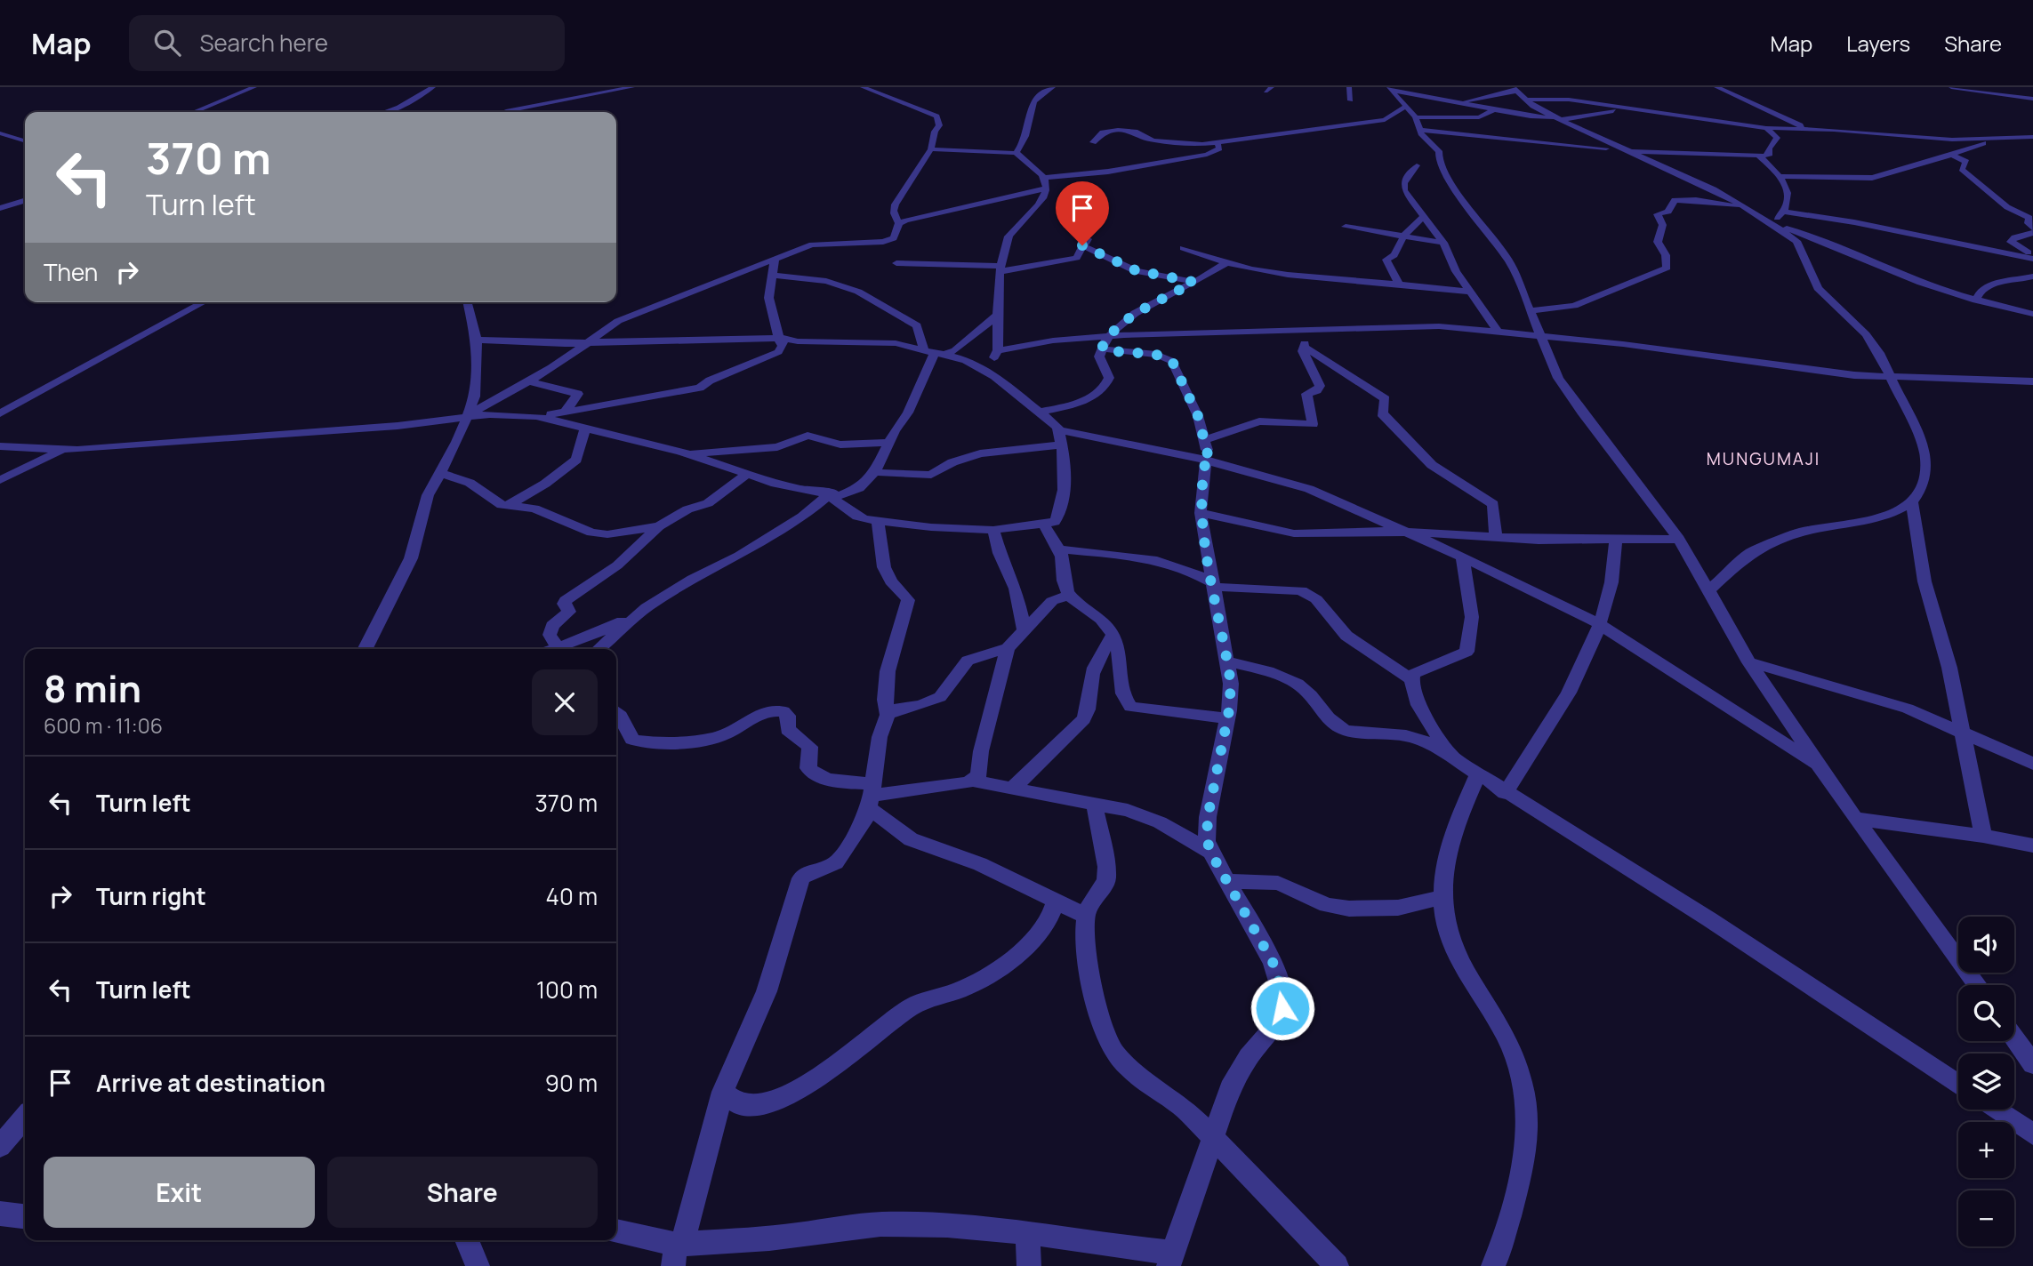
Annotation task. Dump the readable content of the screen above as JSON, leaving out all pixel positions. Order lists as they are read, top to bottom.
{
  "districts": ["MUNGUMAJI"],
  "page": {
    "header": "Map",
    "search": "Search here",
    "nav": ["Map", "Layers", "Share"],
    "turn": ["370 m", "Turn left"],
    "then": "Then",
    "heading": ["8 min", "600 m · 11:06"],
    "list": [
      {
        "name": "Turn left",
        "value": "370 m"
      },
      {
        "name": "Turn right",
        "value": "40 m"
      },
      {
        "name": "Turn left",
        "value": "100 m"
      },
      {
        "name": "Arrive at destination",
        "value": "90 m"
      }
    ],
    "map_buttons": ["+", "−"],
    "buttons": ["Exit", "Share"]
  }
}
